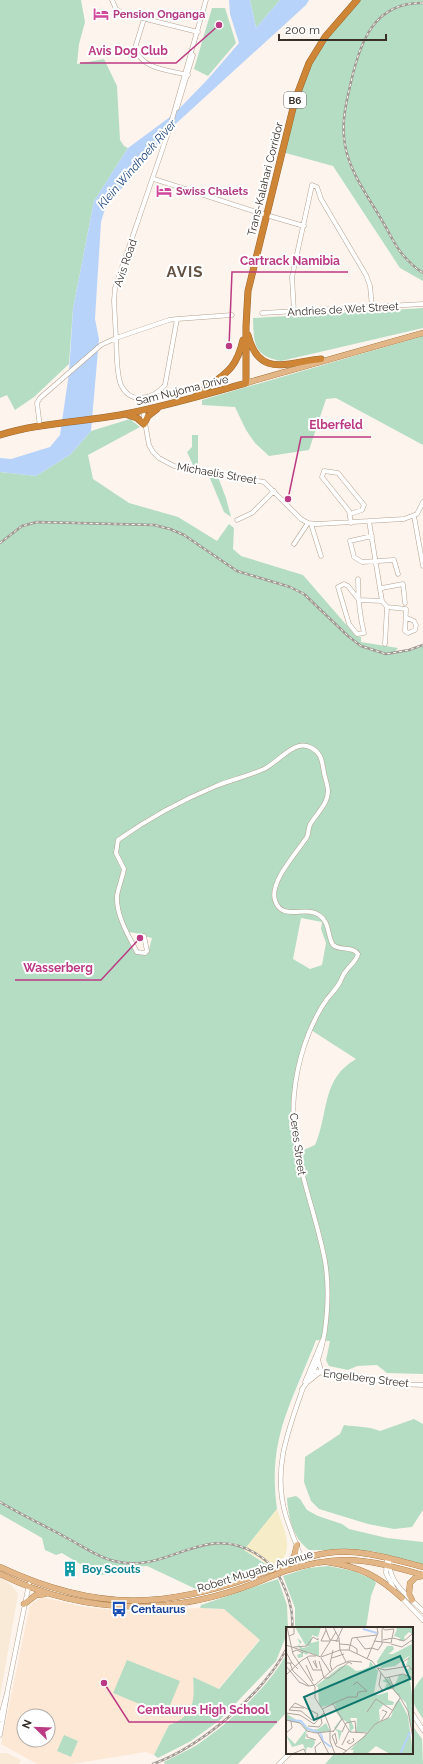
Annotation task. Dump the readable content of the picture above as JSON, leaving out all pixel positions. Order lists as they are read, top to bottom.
{
  "streets": {
    "highway": ["B6", "Trans-Kalahari Corridor", "Sam Nujoma Drive"],
    "main road": ["Robert Mugabe Avenue"],
    "street": [
      "Avis Road",
      "Andries de Wet Street",
      "Michaelis Street",
      "Ceres Street",
      "Engelberg Street"
    ]
  },
  "crossings": [
    ["B6", "Trans-Kalahari Corridor"],
    ["B6", "Sam Nujoma Drive"],
    ["Trans-Kalahari Corridor", "Sam Nujoma Drive"],
    ["Sam Nujoma Drive", "Michaelis Street"],
    ["Ceres Street", "Engelberg Street"],
    ["Ceres Street", "Robert Mugabe Avenue"]
  ],
  "districts": ["AVIS"],
  "water": ["Klein Windhoek River"],
  "places": {
    "hotel": ["Pension Onganga", "Swiss Chalets"],
    "other": [
      "Avis Dog Club",
      "Cartrack Namibia",
      "Elberfeld",
      "Wasserberg",
      "Centaurus High School"
    ],
    "building": ["Boy Scouts"],
    "bus stop": ["Centaurus"]
  },
  "scale_bar": "200 m",
  "north": "top left"
}
